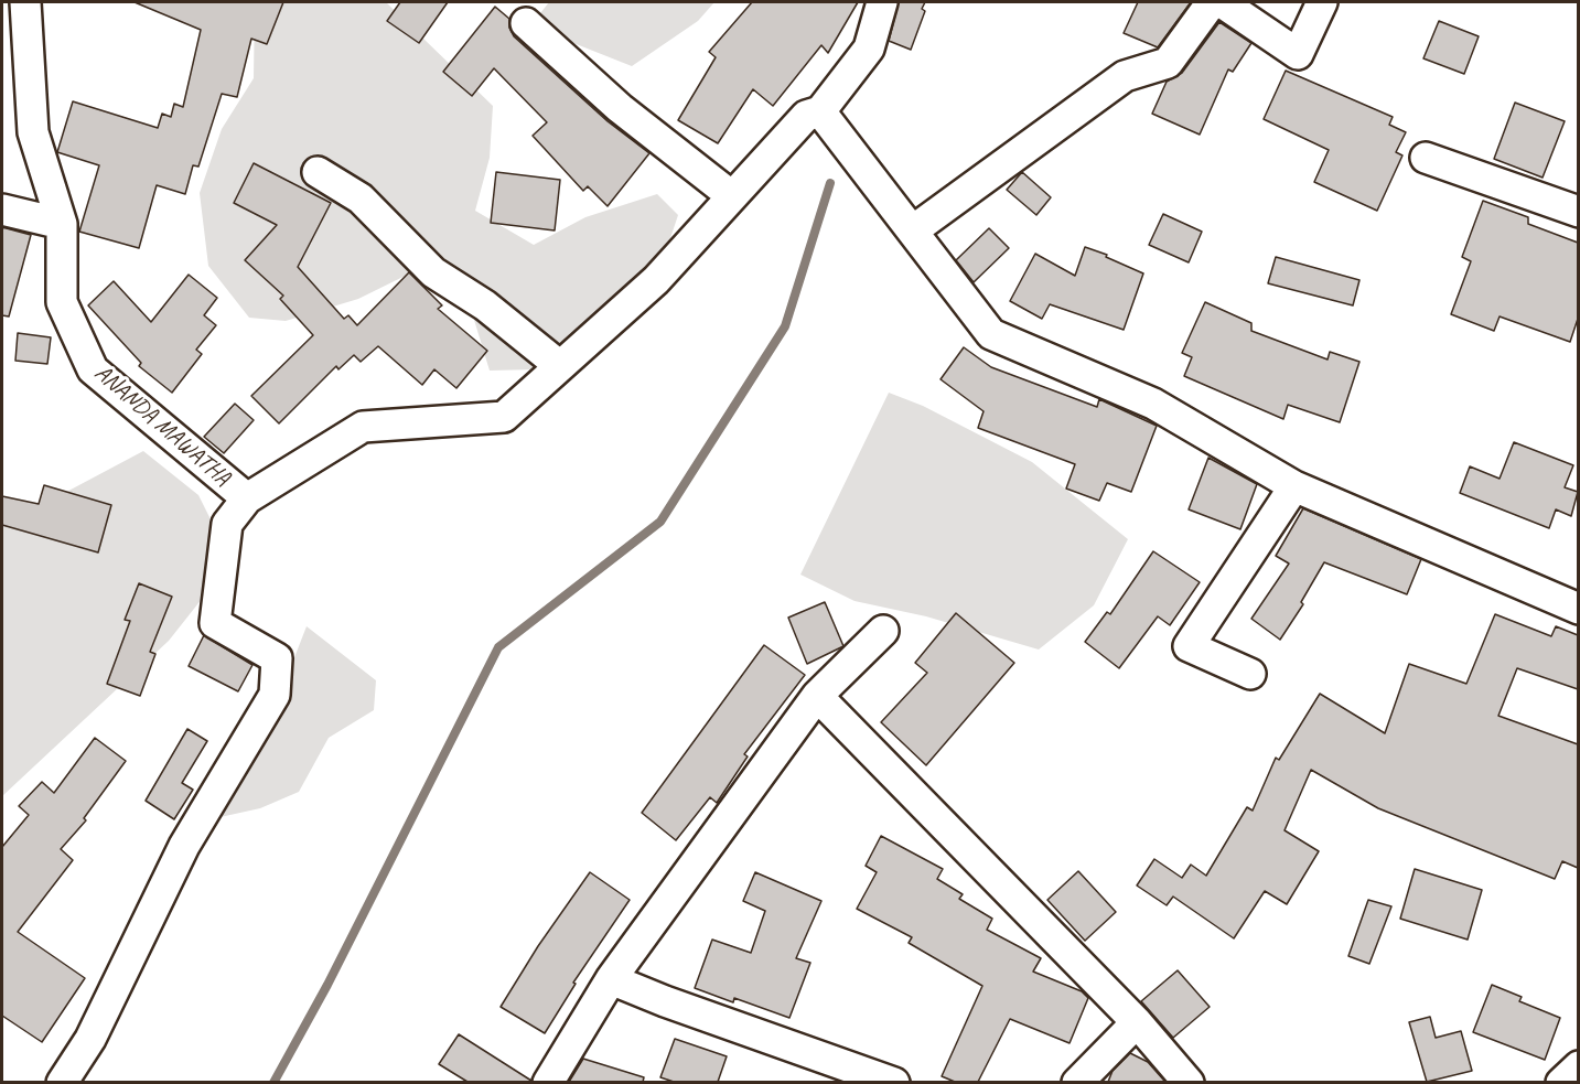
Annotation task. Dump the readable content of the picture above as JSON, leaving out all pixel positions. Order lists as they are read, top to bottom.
{
  "streets": {
    "street": ["ANANDA MAWATHA"]
  }
}
